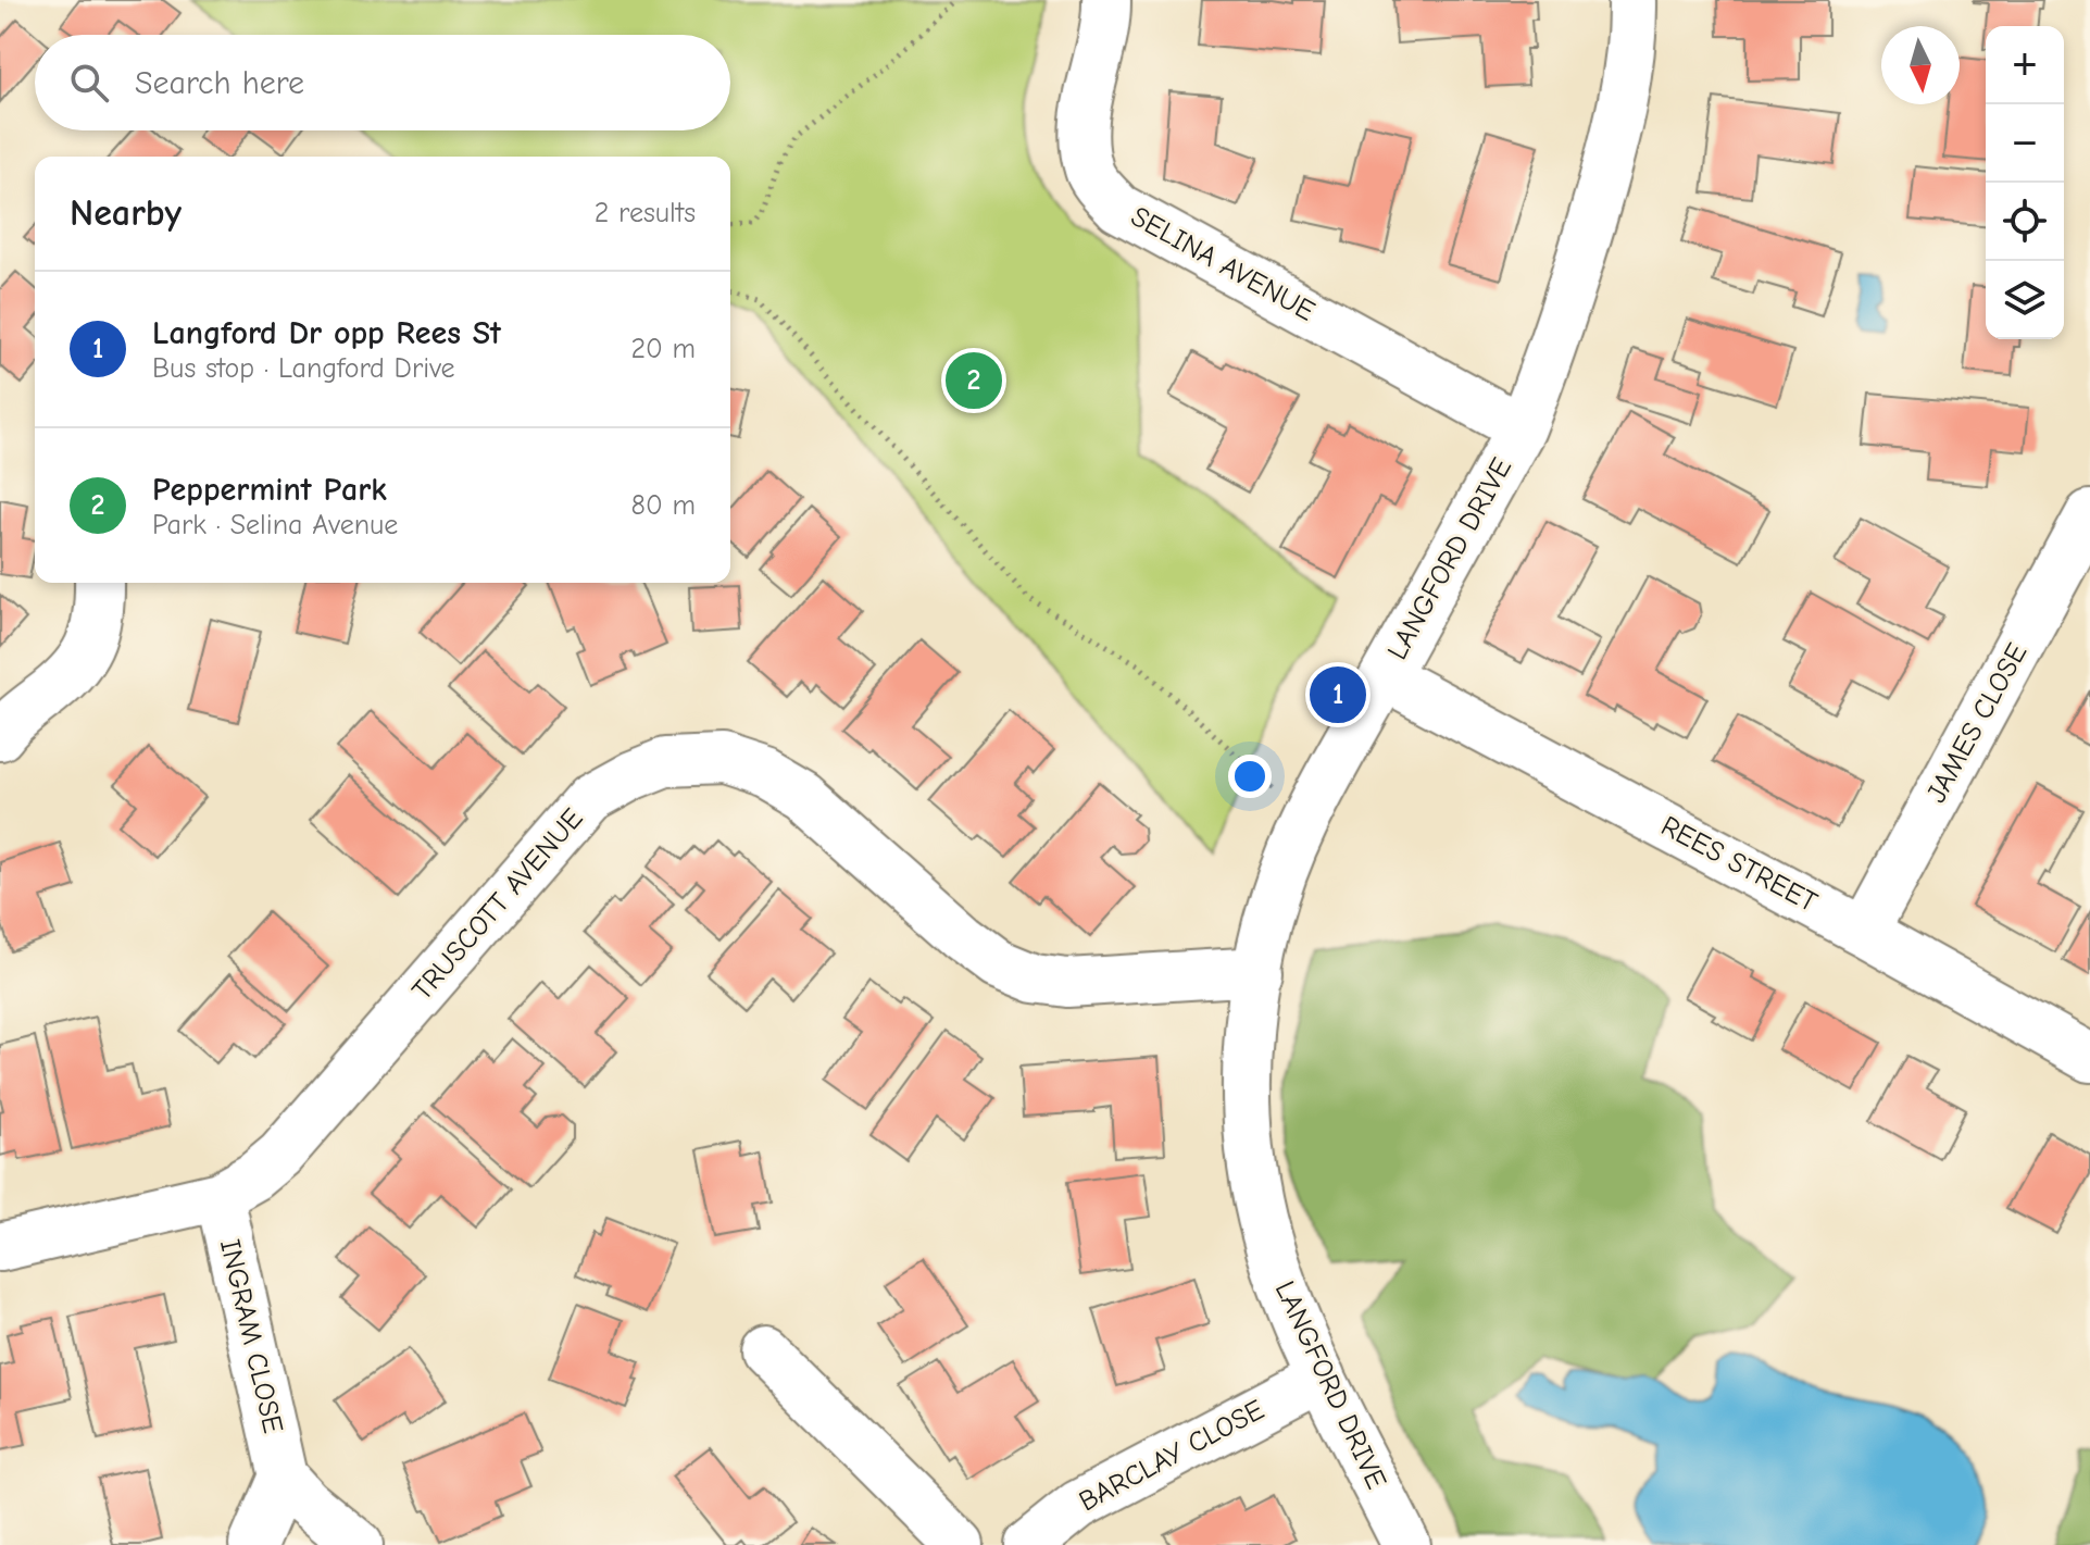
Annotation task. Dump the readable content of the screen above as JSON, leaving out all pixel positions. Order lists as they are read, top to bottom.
{
  "streets": {
    "street": [
      "SELINA AVENUE",
      "LANGFORD DRIVE",
      "JAMES CLOSE",
      "REES STREET",
      "TRUSCOTT AVENUE",
      "INGRAM CLOSE",
      "BARCLAY CLOSE"
    ]
  },
  "crossings": [
    ["SELINA AVENUE", "LANGFORD DRIVE"],
    ["LANGFORD DRIVE", "REES STREET"],
    ["LANGFORD DRIVE", "TRUSCOTT AVENUE"],
    ["LANGFORD DRIVE", "BARCLAY CLOSE"],
    ["JAMES CLOSE", "REES STREET"],
    ["TRUSCOTT AVENUE", "INGRAM CLOSE"]
  ],
  "north": "bottom",
  "page": {
    "map_buttons": ["+", "−"],
    "search": "Search here",
    "heading": ["Nearby", "2 results"],
    "list": [
      {
        "mark": "1",
        "name": "Langford Dr opp Rees St",
        "note": "Bus stop · Langford Drive",
        "value": "20 m"
      },
      {
        "mark": "2",
        "name": "Peppermint Park",
        "note": "Park · Selina Avenue",
        "value": "80 m"
      }
    ],
    "pins": ["2", "1"]
  }
}
